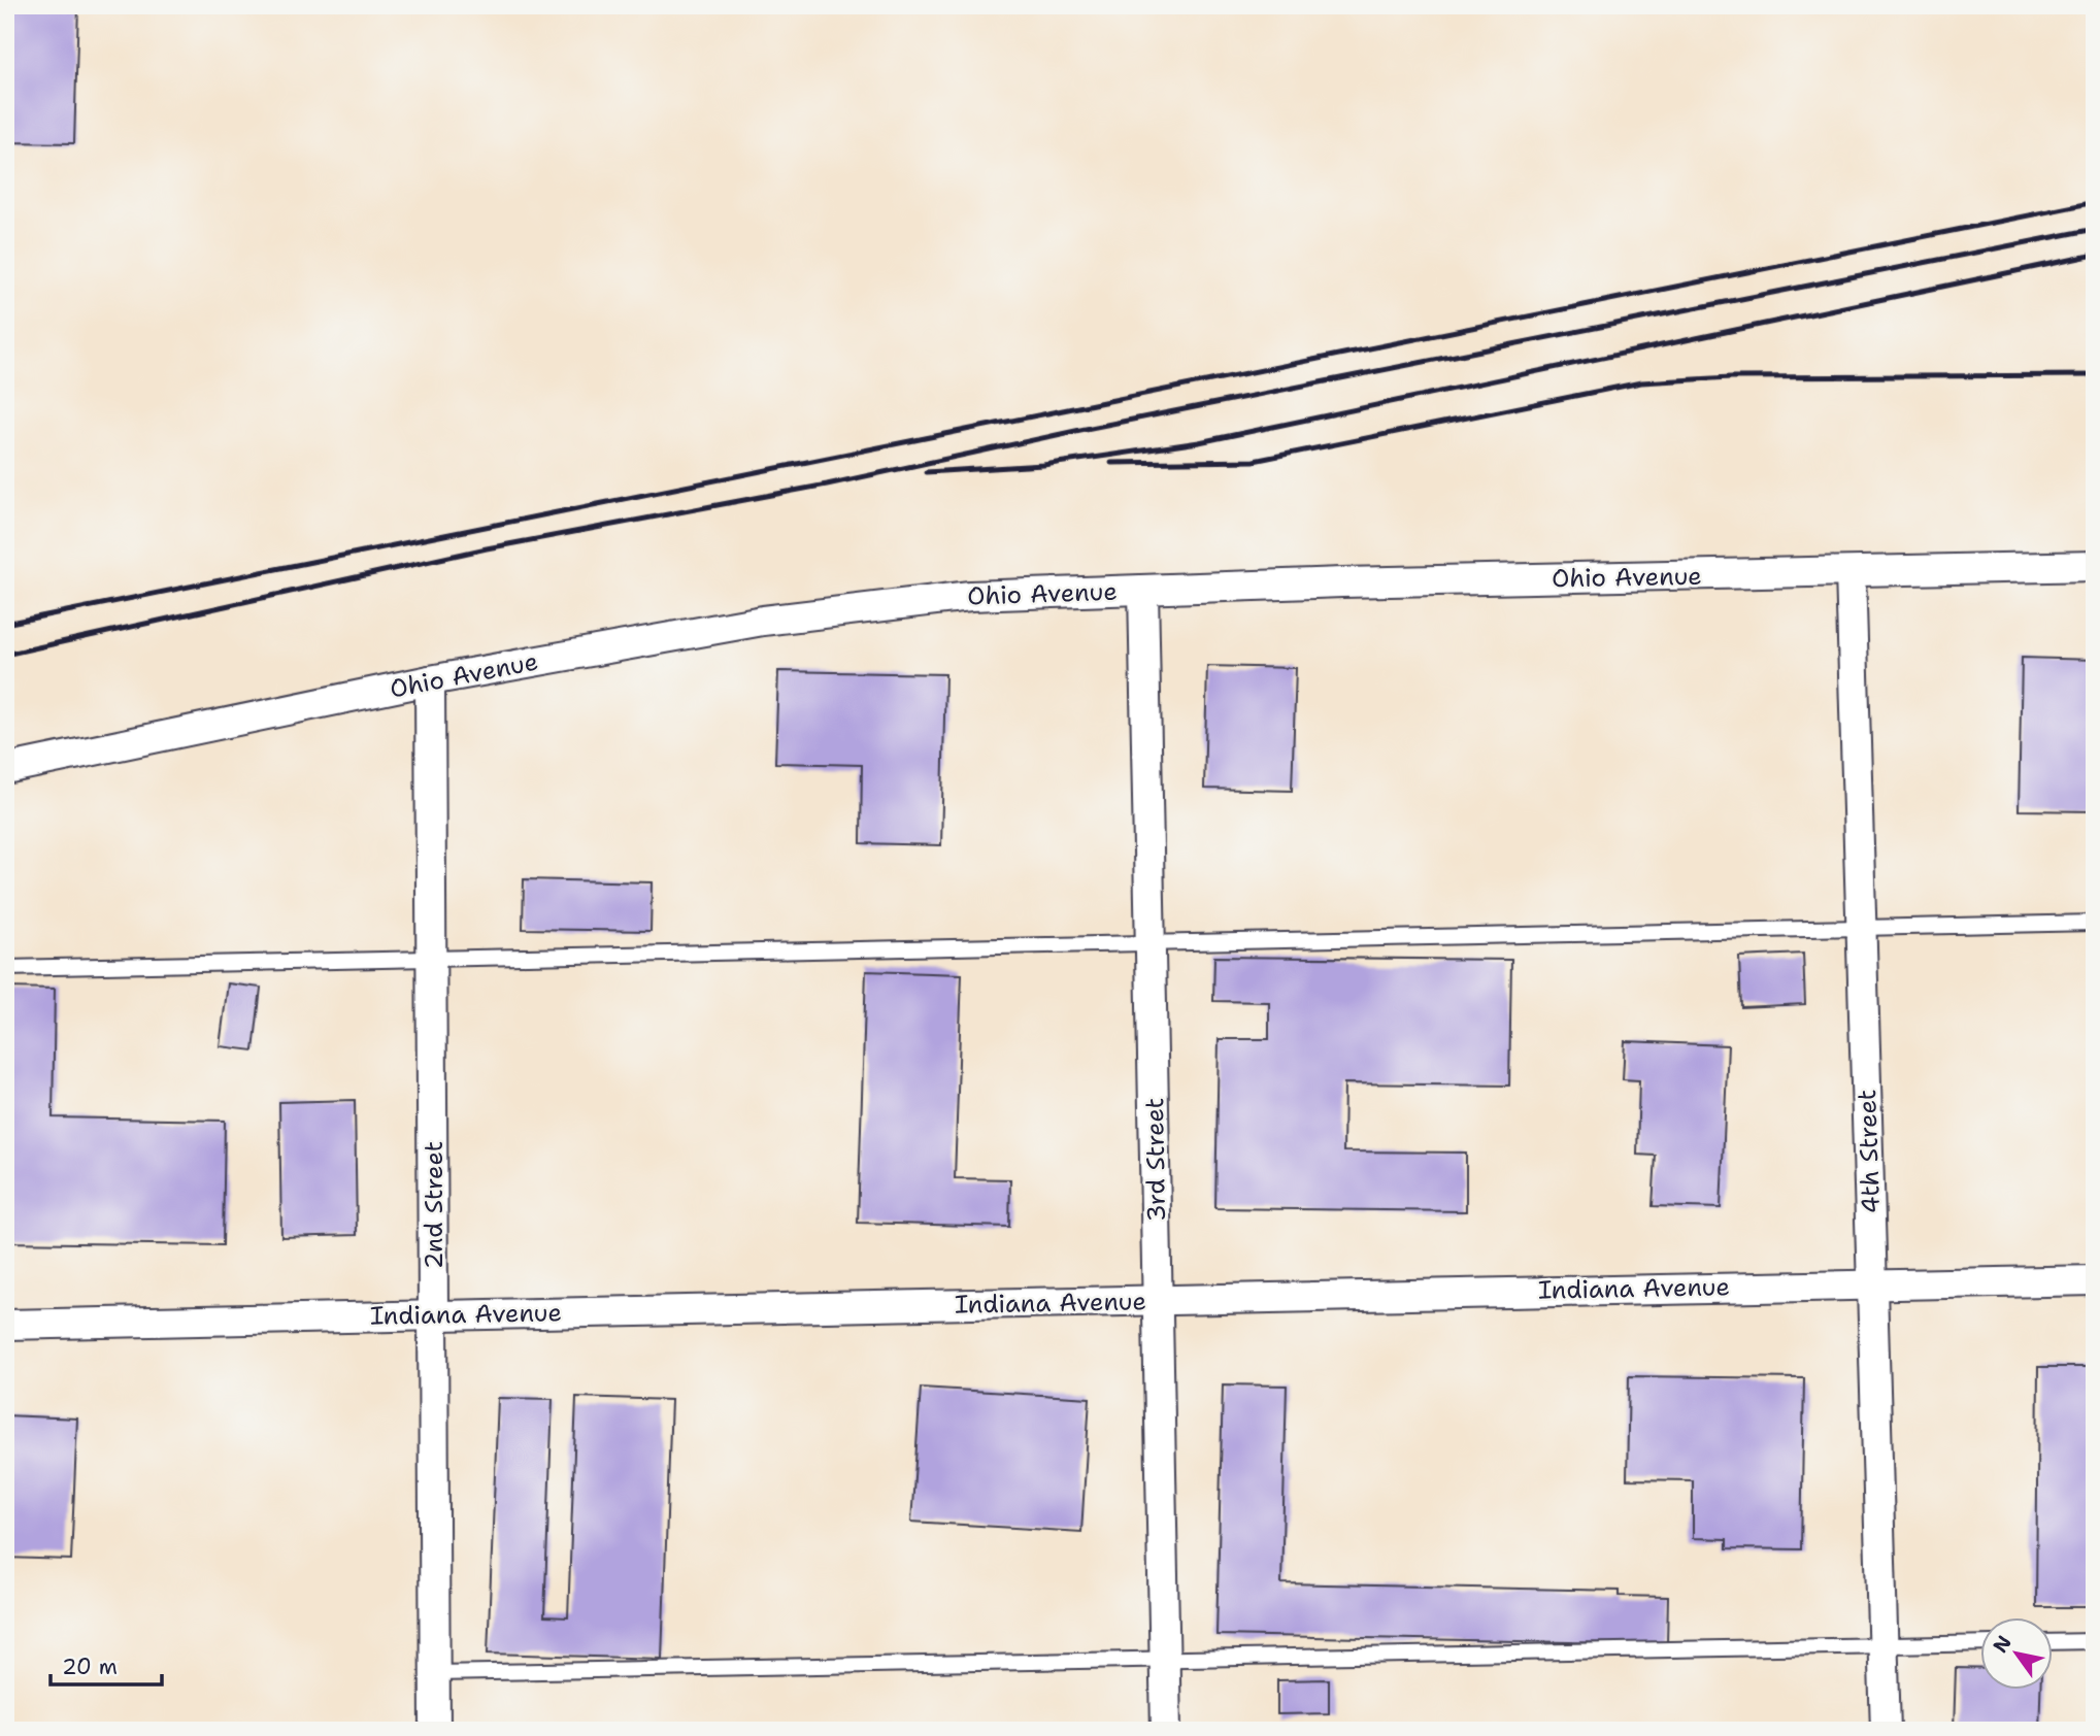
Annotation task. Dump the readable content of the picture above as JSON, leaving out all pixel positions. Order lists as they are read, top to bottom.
{
  "streets": {
    "street": [
      "Ohio Avenue",
      "4th Street",
      "3rd Street",
      "2nd Street",
      "Indiana Avenue"
    ]
  },
  "crossings": [
    ["Ohio Avenue", "4th Street"],
    ["Ohio Avenue", "3rd Street"],
    ["Ohio Avenue", "2nd Street"],
    ["4th Street", "Indiana Avenue"],
    ["3rd Street", "Indiana Avenue"],
    ["2nd Street", "Indiana Avenue"]
  ],
  "scale_bar": "20 m",
  "north": "top left"
}
